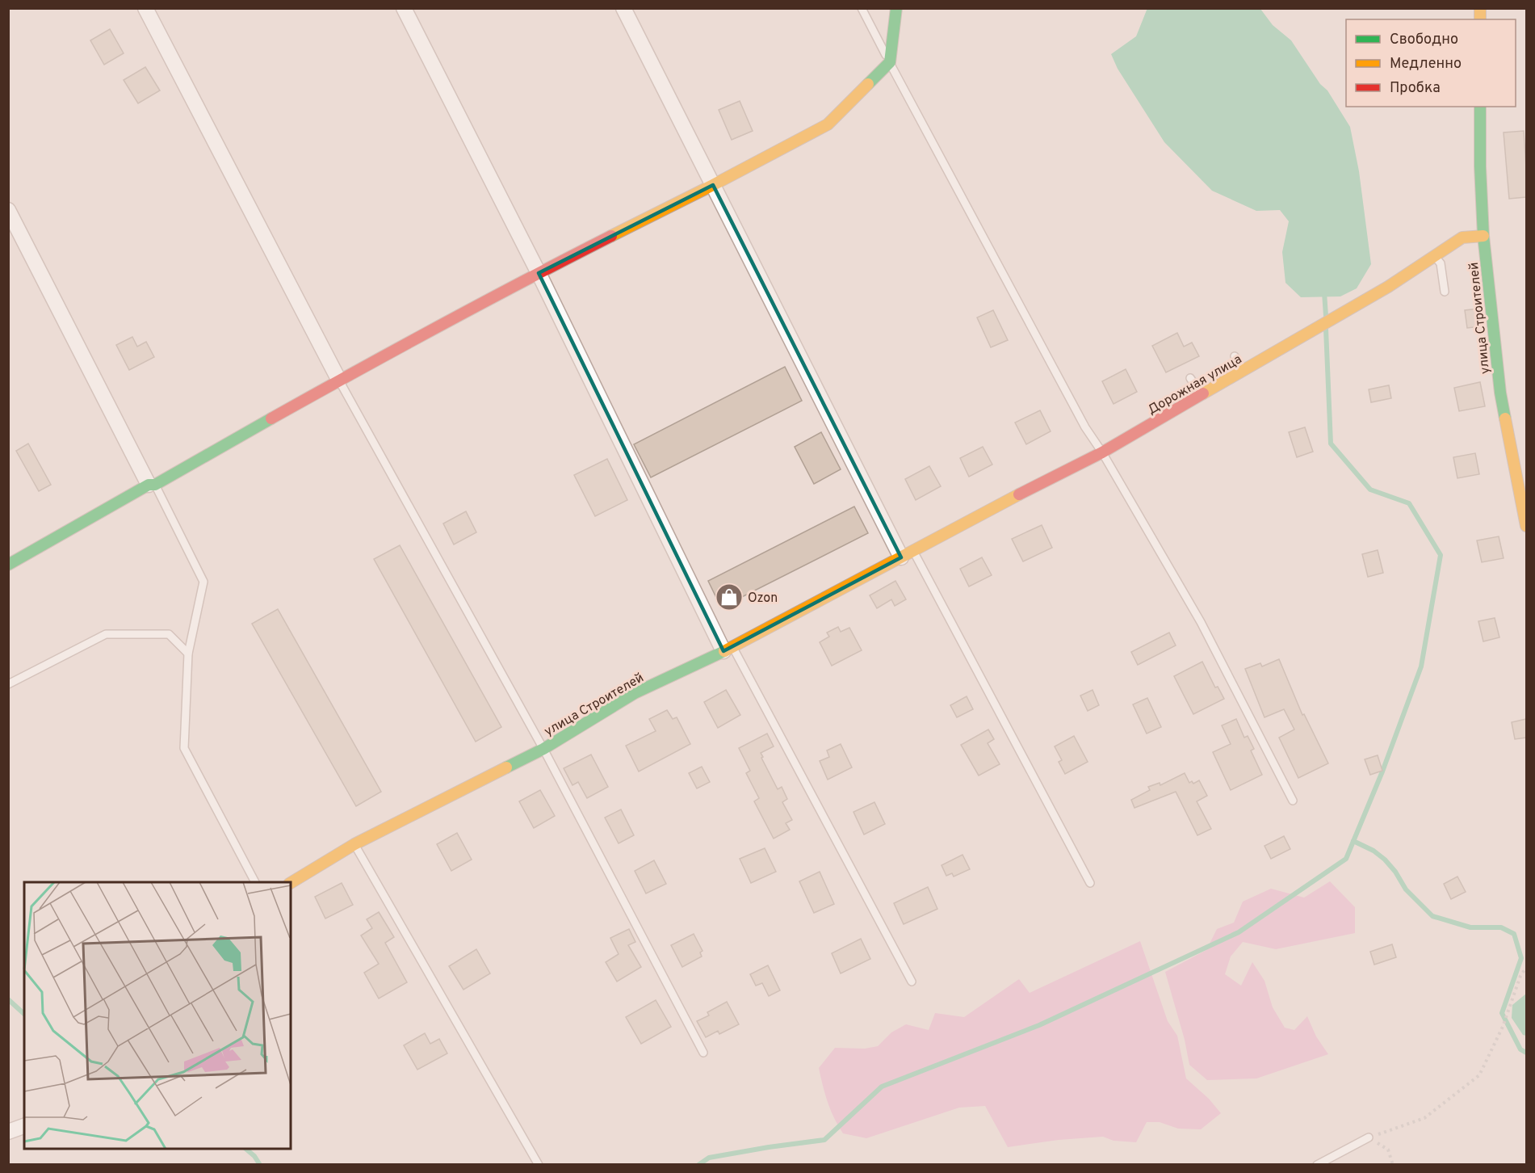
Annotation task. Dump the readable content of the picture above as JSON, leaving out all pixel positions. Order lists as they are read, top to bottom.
{
  "streets": {
    "street": ["улица Строителей", "Дорожная улица"]
  },
  "crossings": [
    ["улица Строителей", "Дорожная улица"]
  ],
  "places": {
    "shop": ["Ozon"]
  },
  "legend": ["Свободно", "Медленно", "Пробка"]
}
